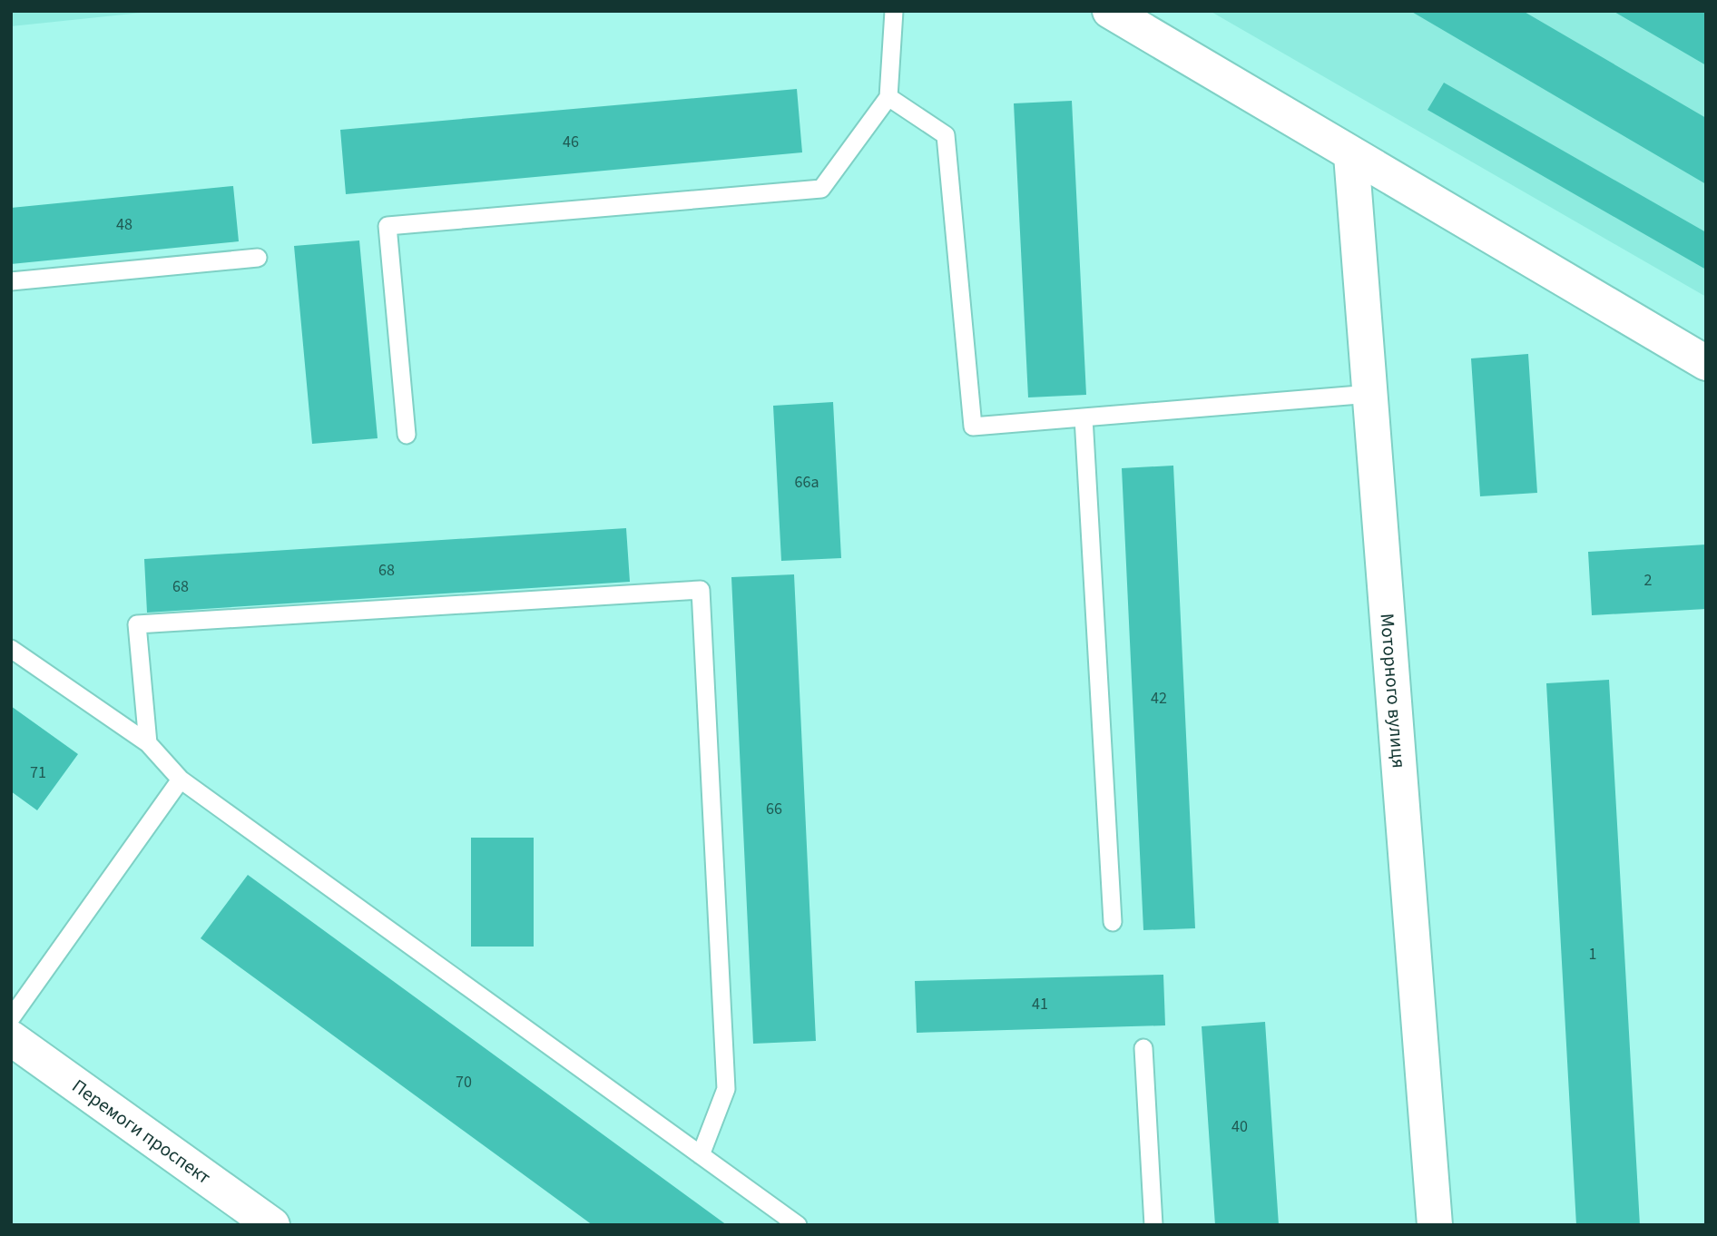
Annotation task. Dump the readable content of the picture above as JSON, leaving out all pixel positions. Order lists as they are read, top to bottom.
{
  "streets": {
    "street": ["Моторного вулиця", "Перемоги проспект"]
  },
  "house_numbers": [
    "46",
    "48",
    "66а",
    "68",
    "2",
    "68",
    "42",
    "71",
    "66",
    "1",
    "41",
    "70",
    "40"
  ]
}
